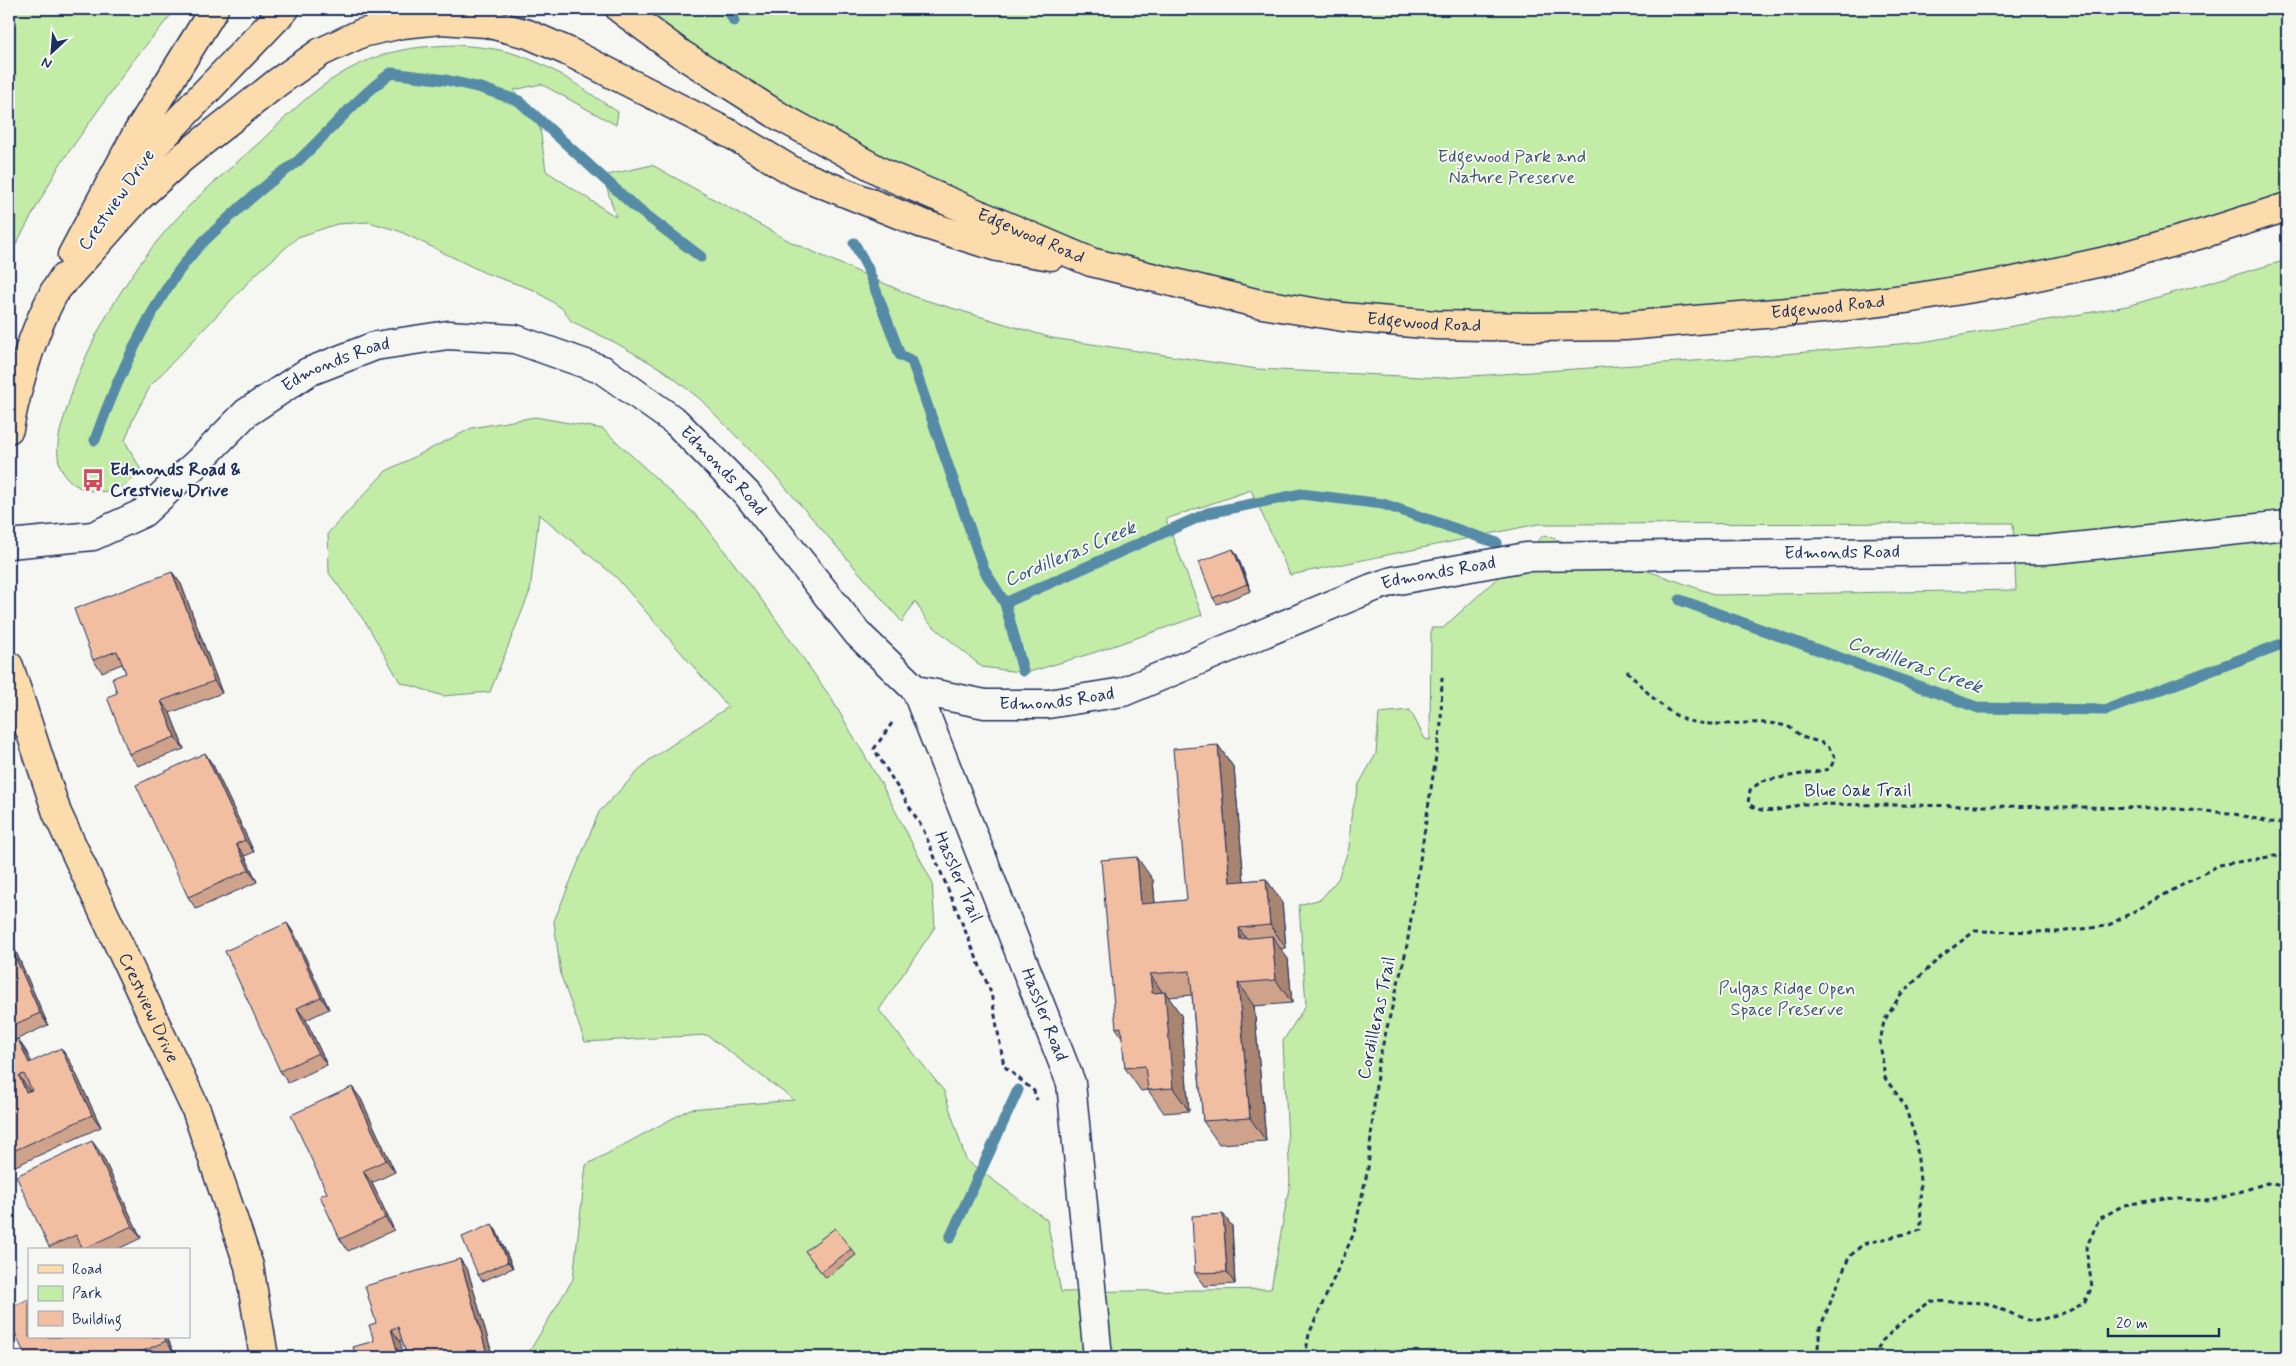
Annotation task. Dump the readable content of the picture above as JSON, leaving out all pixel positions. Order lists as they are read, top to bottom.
{
  "streets": {
    "main road": ["Crestview Drive", "Edgewood Road"],
    "street": ["Edmonds Road", "Hassler Road"],
    "path": ["Blue Oak Trail", "Hassler Trail", "Cordilleras Trail"]
  },
  "crossings": [
    ["Edmonds Road", "Hassler Trail"],
    ["Edmonds Road", "Hassler Road"],
    ["Hassler Trail", "Hassler Road"]
  ],
  "water": ["Cordilleras Creek"],
  "parks": ["Edgewood Park and Nature Preserve", "Pulgas Ridge Open Space Preserve"],
  "places": {
    "bus stop": ["Edmonds Road & Crestview Drive"]
  },
  "legend": ["Road", "Park", "Building"],
  "scale_bar": "20 m",
  "north": "bottom left"
}
